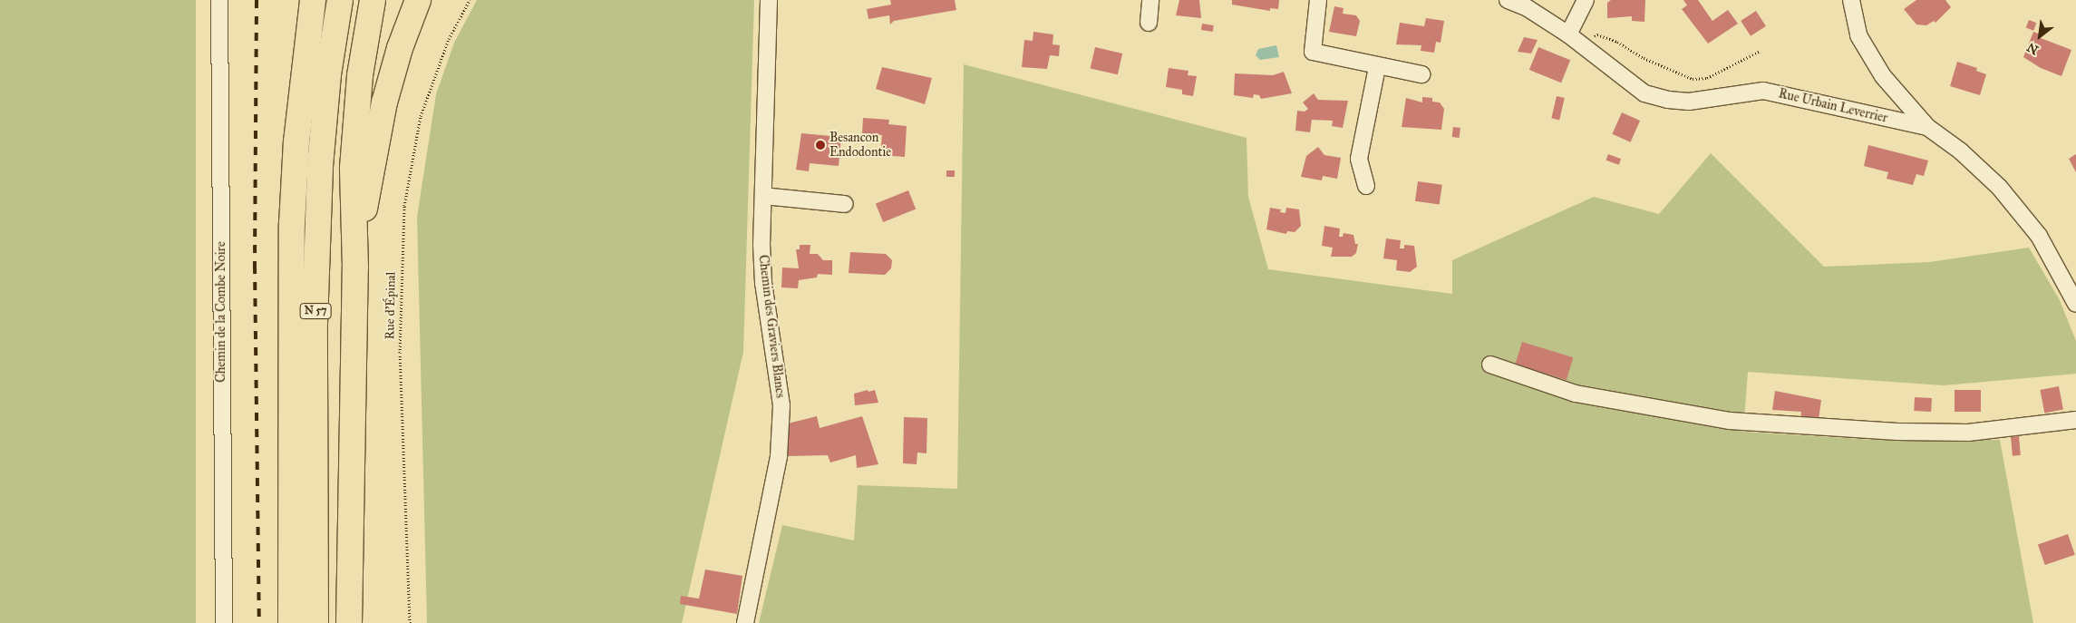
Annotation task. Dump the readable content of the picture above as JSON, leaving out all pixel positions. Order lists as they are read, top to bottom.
{
  "streets": {
    "highway": ["N 57"],
    "street": ["Rue Urbain Leverrier", "Chemin de la Combe Noire", "Chemin des Graviers Blancs"],
    "path": ["Rue d'Épinal"]
  },
  "places": ["Besancon Endodontie"],
  "north": "bottom left"
}
